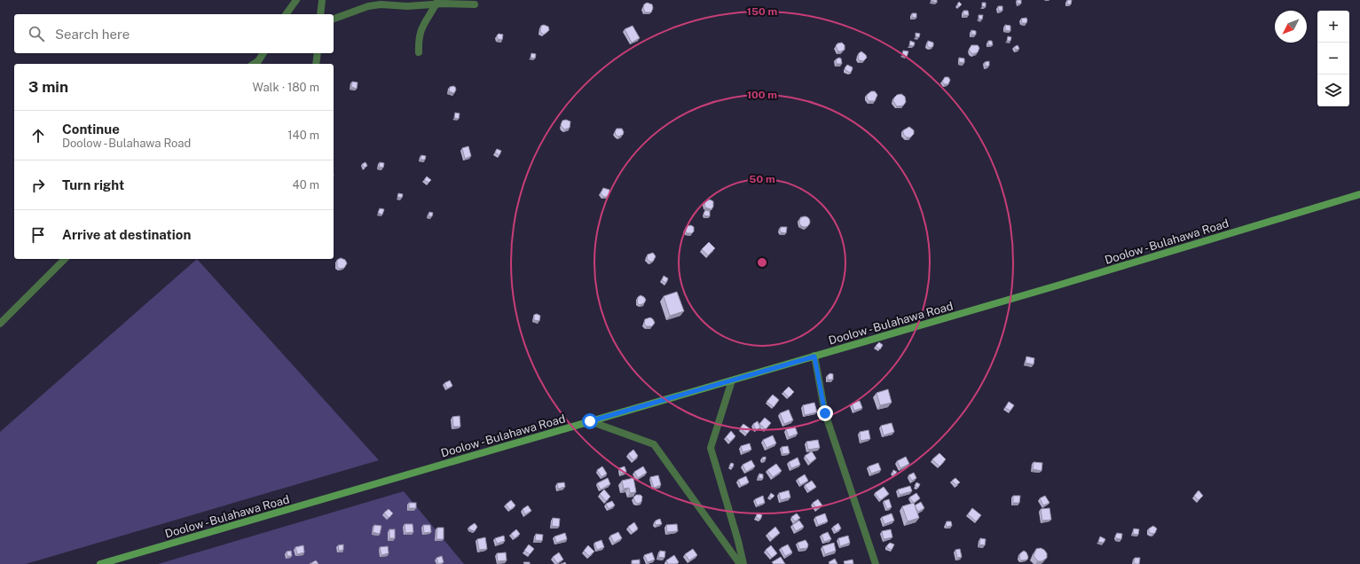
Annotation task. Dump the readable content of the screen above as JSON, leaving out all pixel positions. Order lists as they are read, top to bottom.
{
  "streets": {
    "main road": ["Doolow - Bulahawa Road"]
  },
  "north": "bottom left",
  "page": {
    "map_buttons": ["+", "−"],
    "search": "Search here",
    "heading": ["3 min", "Walk · 180 m"],
    "list": [
      ["Continue", "Doolow - Bulahawa Road", "140 m"],
      ["Turn right", "40 m"],
      "Arrive at destination"
    ]
  },
  "rings": ["150 m", "100 m", "50 m"]
}
